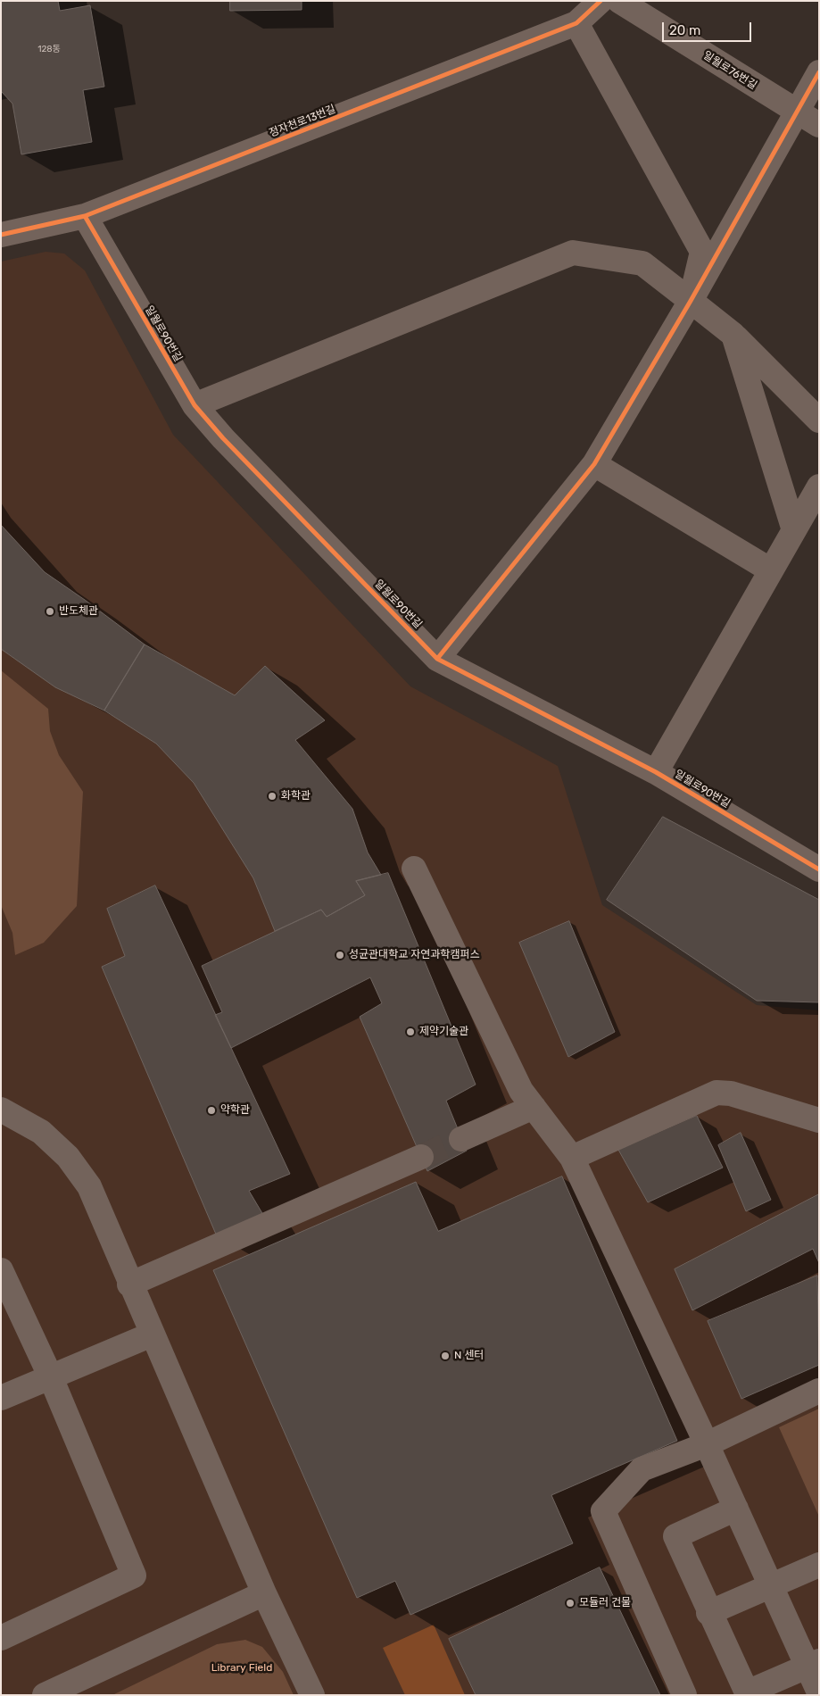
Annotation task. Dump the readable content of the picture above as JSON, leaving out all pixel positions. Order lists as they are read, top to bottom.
{
  "streets": {
    "street": ["일월로76번길", "정자천로13번길", "일월로90번길"]
  },
  "crossings": [
    ["정자천로13번길", "일월로90번길"]
  ],
  "parks": ["Library Field"],
  "places": [
    "반도체관",
    "화학관",
    "성균관대학교 자연과학캠퍼스",
    "제약기술관",
    "약학관",
    "N 센터",
    "모듈러 건물"
  ],
  "house_numbers": ["128동"],
  "scale_bar": "20 m"
}
